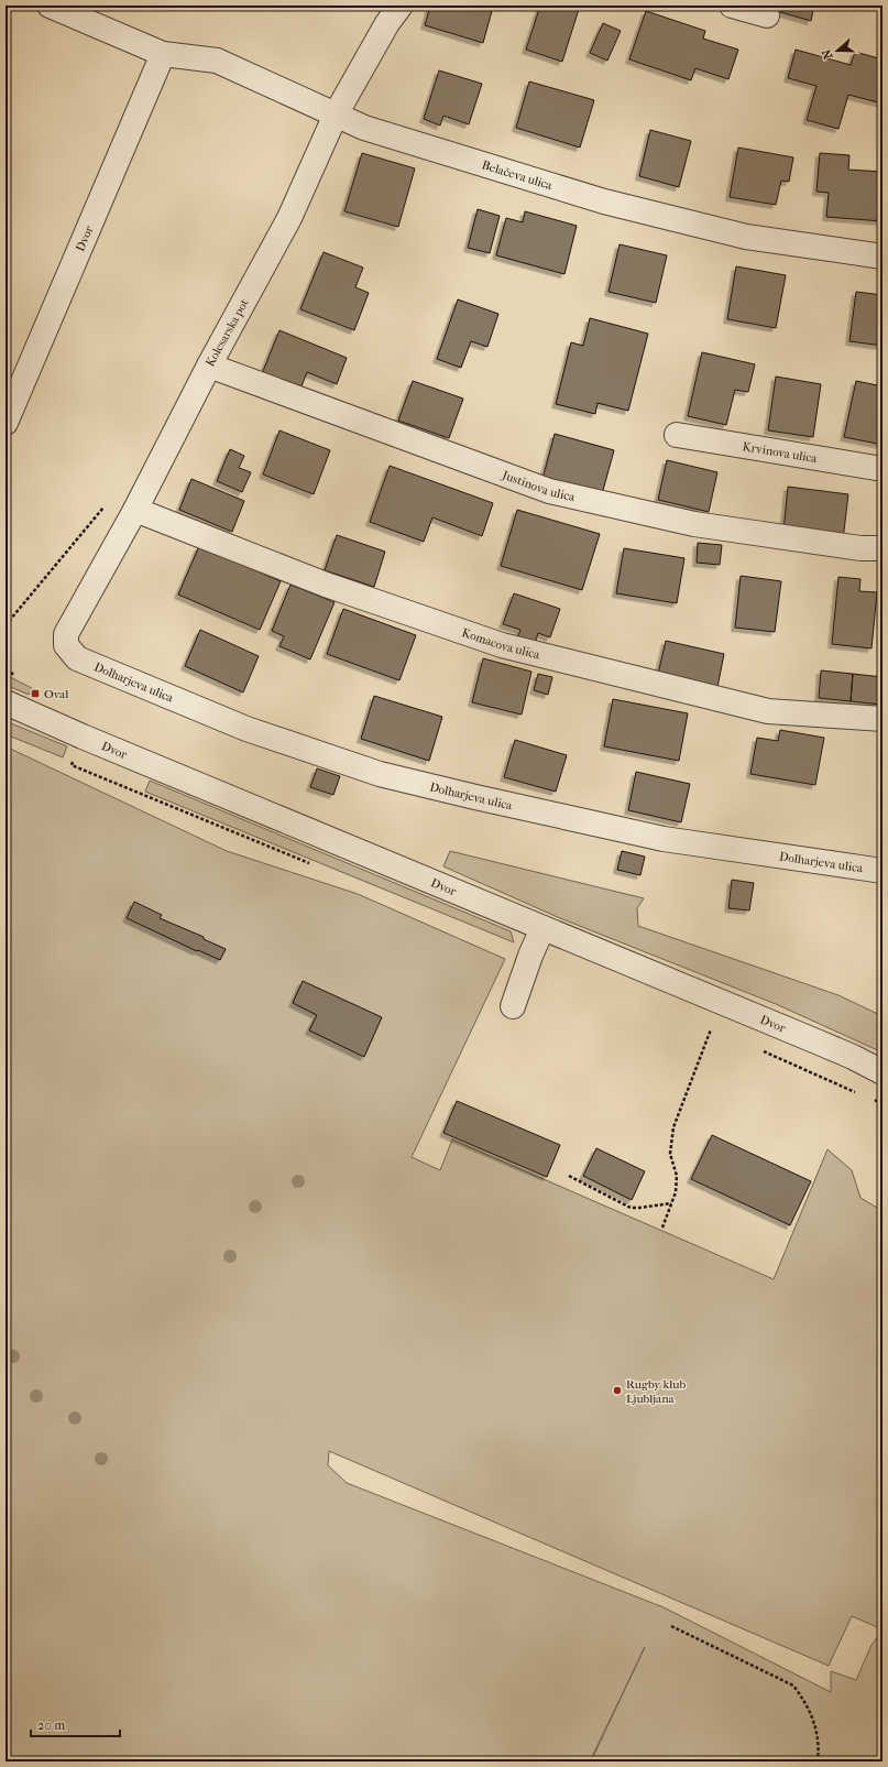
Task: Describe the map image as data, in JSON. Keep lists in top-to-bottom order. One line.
{"streets":{"street":["Belačeva ulica","Dvor","Kolesarska pot","Krvinova ulica","Justinova ulica","Komacova ulica","Dolharjeva ulica"]},"crossings":[["Belačeva ulica","Dvor"],["Belačeva ulica","Kolesarska pot"],["Kolesarska pot","Justinova ulica"],["Kolesarska pot","Komacova ulica"],["Kolesarska pot","Dolharjeva ulica"]],"places":{"transit":["Oval"],"other":["Rugby klub Ljubljana"]},"scale_bar":"20 m","north":"left"}
